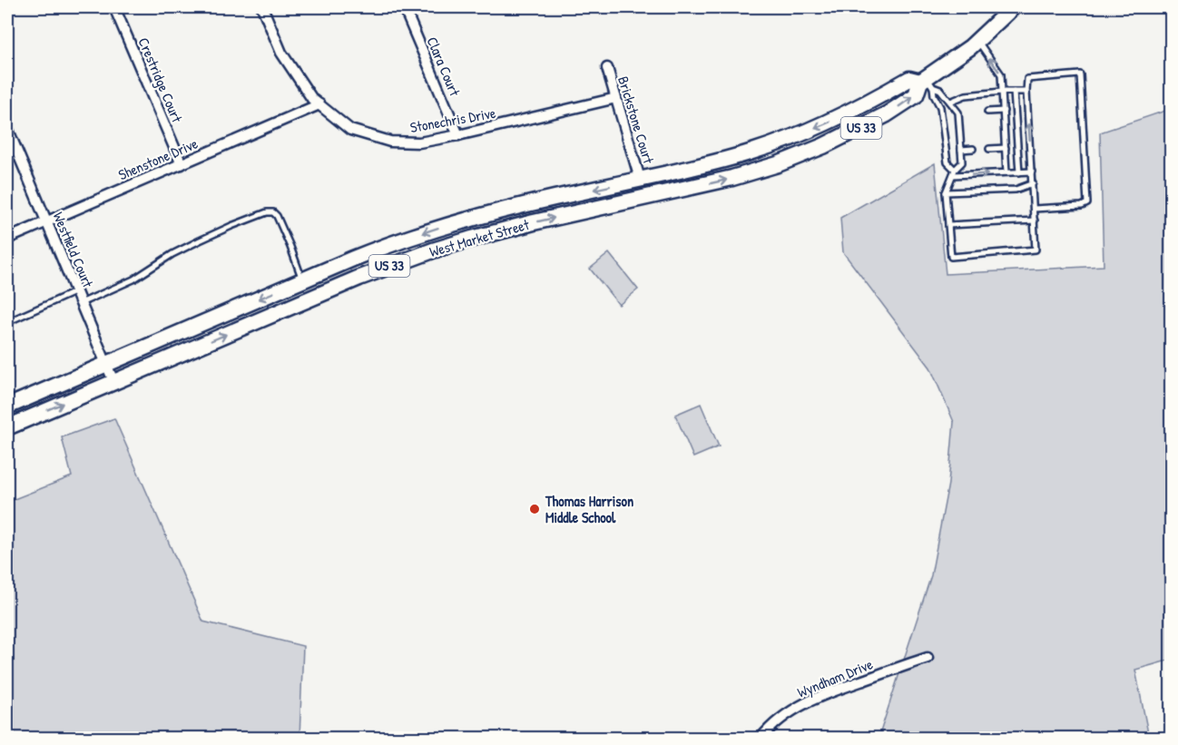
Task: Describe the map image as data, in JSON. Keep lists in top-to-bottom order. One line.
{"streets":{"main road":["US 33","West Market Street"],"street":["Clara Court","Crestridge Court","Stonechris Drive","Brickstone Court","Shenstone Drive","Westfield Court","Wyndham Drive"]},"crossings":[["Clara Court","Stonechris Drive"],["Crestridge Court","Shenstone Drive"],["Stonechris Drive","Brickstone Court"],["Stonechris Drive","Shenstone Drive"],["Brickstone Court","West Market Street"],["Shenstone Drive","Westfield Court"],["West Market Street","Westfield Court"]],"places":["Thomas Harrison Middle School"]}
